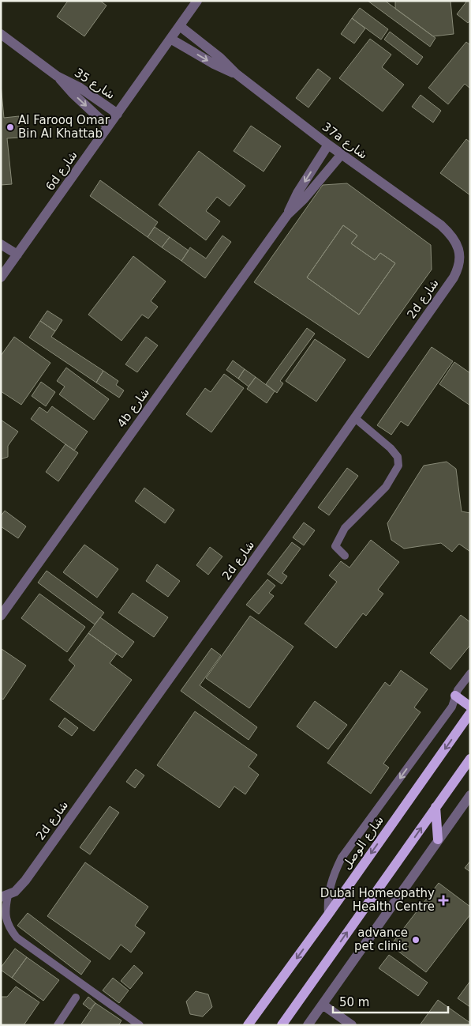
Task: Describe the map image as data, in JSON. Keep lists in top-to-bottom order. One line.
{"streets":{"main road":["شارع الوصل"],"street":["شارع 35","37a شارع","6d شارع","2d شارع","4b شارع"]},"crossings":[["شارع 35","6d شارع"],["37a شارع","6d شارع"],["37a شارع","2d شارع"],["37a شارع","4b شارع"]],"places":{"other":["Al Farooq Omar Bin Al Khattab","advance pet clinic"],"health":["Dubai Homeopathy Health Centre"]},"scale_bar":"50 m"}
